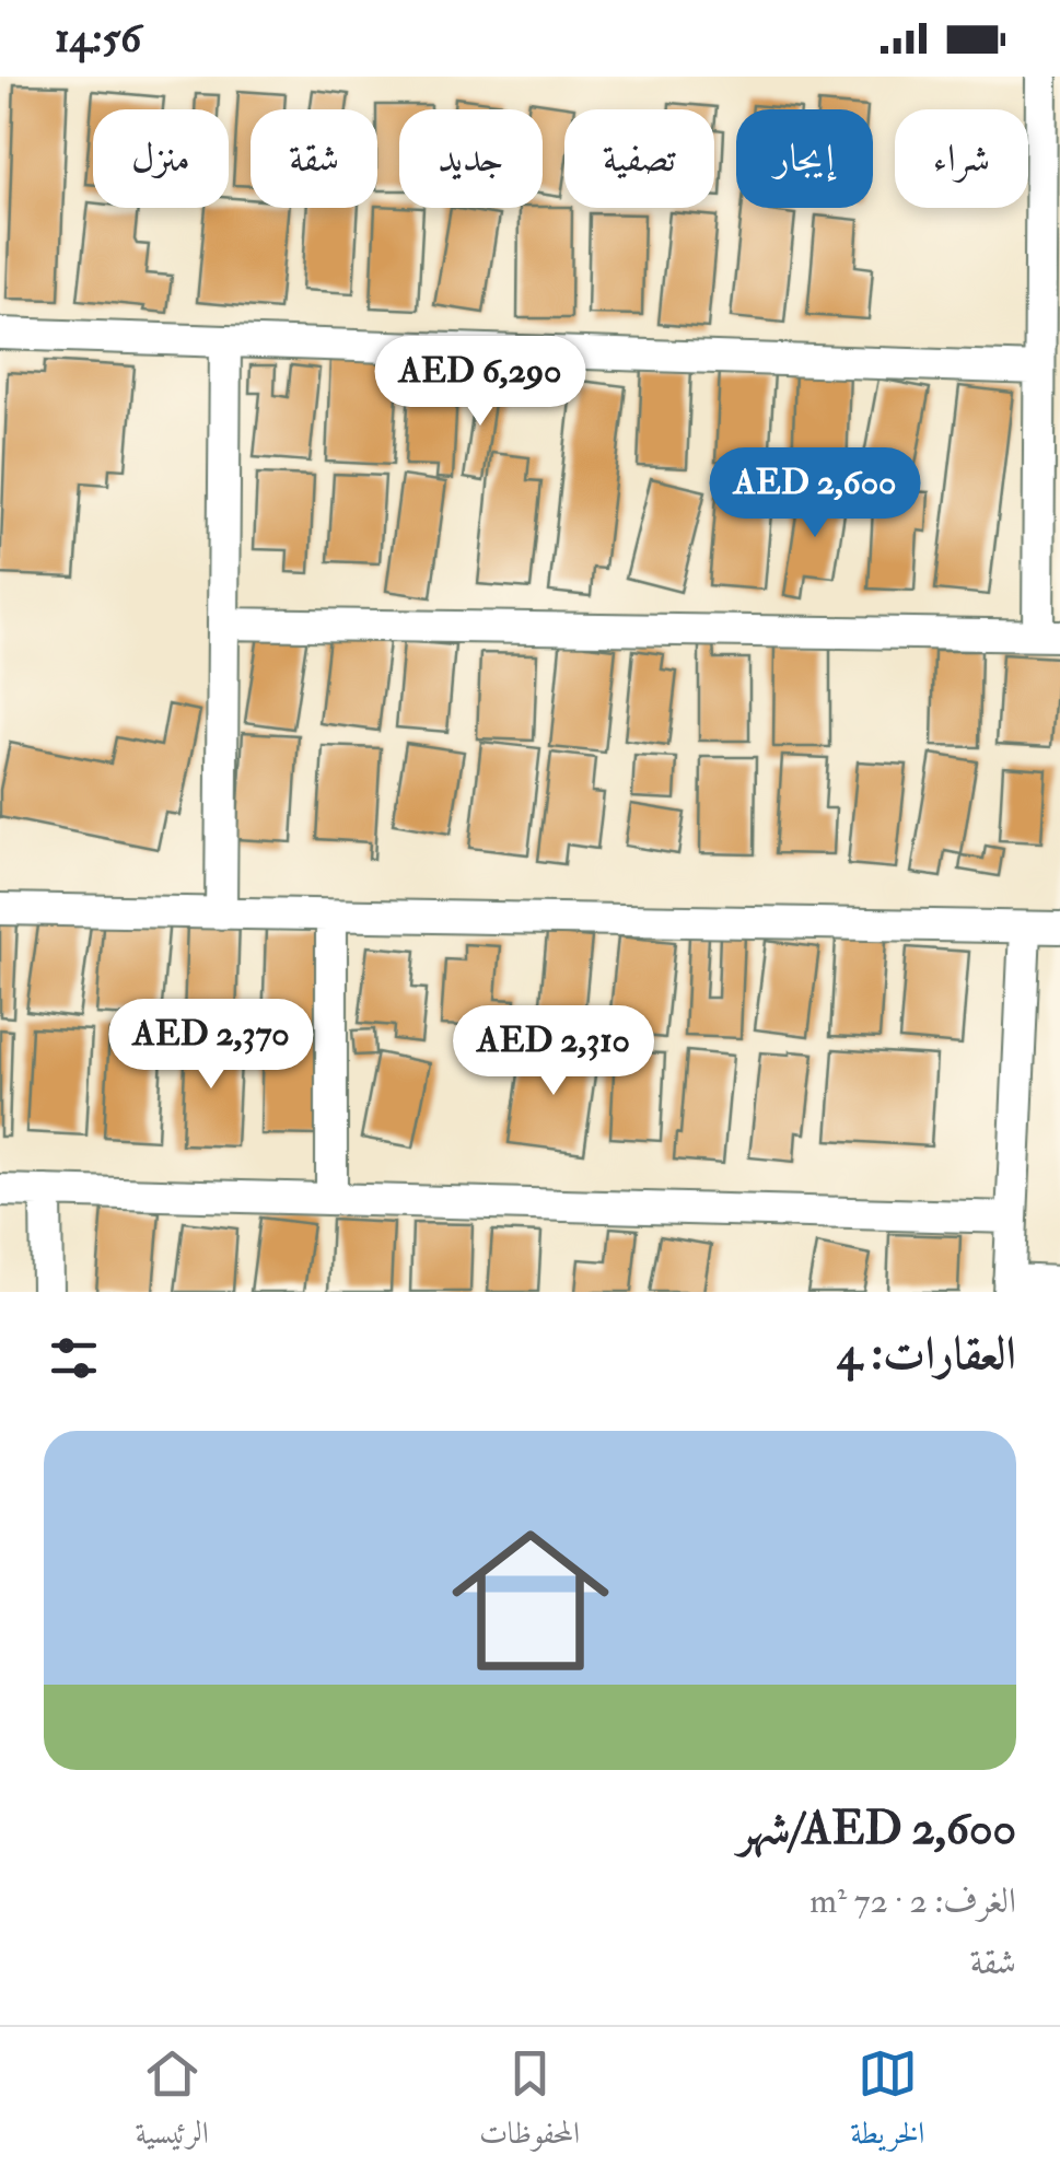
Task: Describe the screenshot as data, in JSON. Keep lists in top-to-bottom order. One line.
{"page":{"status":"14:56","chip":["شراء","إيجار","تصفية","جديد","شقة","منزل"],"price":["AED 6,290","AED 2,600","AED 2,370","AED 2,310"],"heading":"العقارات: 4","list":[{"name":"AED 2,600/شهر","note":"الغرف: 2 · 72 m² · شقة"}],"tabs":["الخريطة","المحفوظات","الرئيسية"]}}
